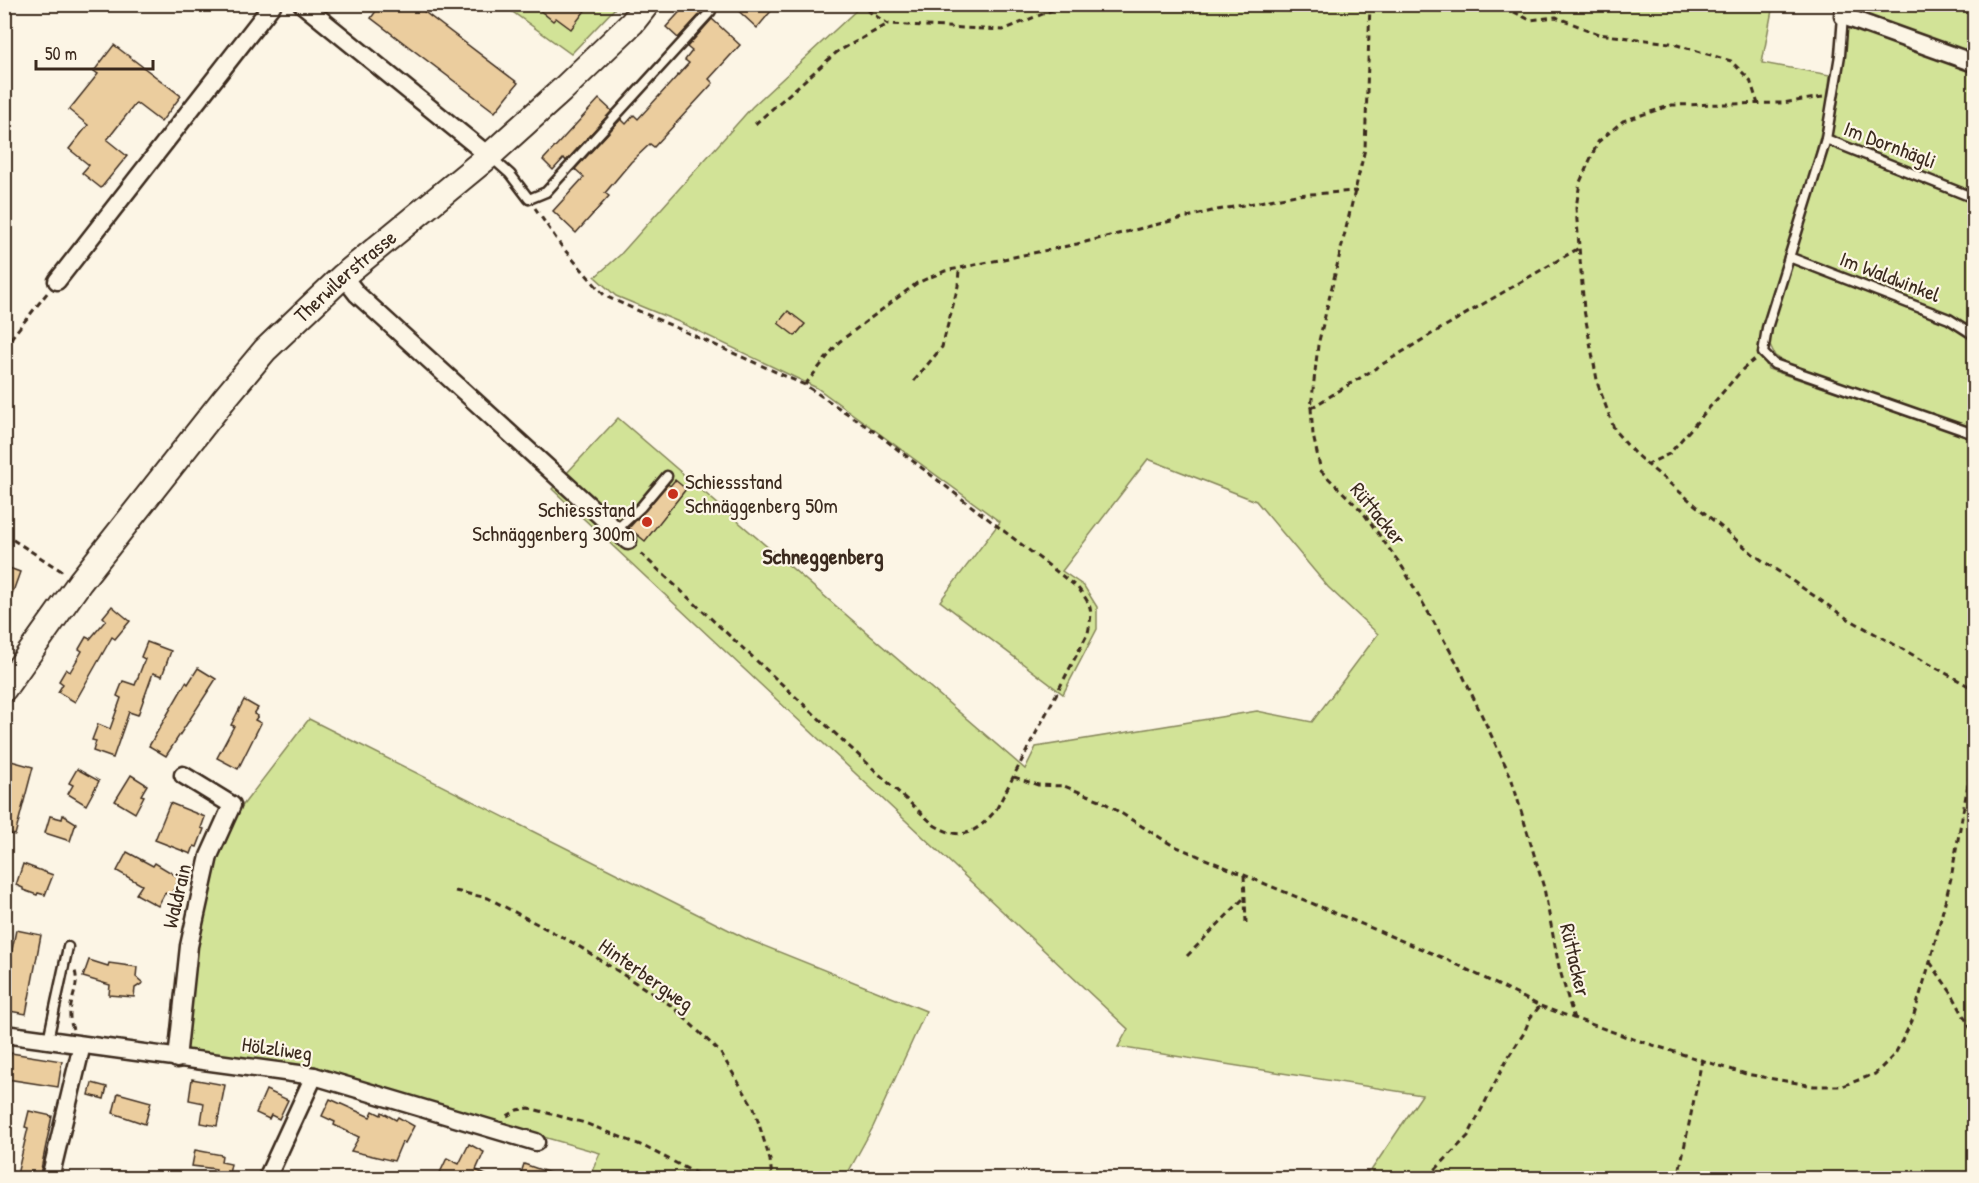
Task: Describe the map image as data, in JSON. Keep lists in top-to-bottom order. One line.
{"streets":{"main road":["Therwilerstrasse"],"street":["Waldrain","Hölzliweg"],"lane":["Im Dornhägli","Im Waldwinkel"],"path":["Rüttacker","Hinterbergweg"]},"crossings":[["Waldrain","Hölzliweg"]],"districts":["Schneggenberg"],"places":["Schiessstand Schnäggenberg 50m","Schiessstand Schnäggenberg 300m"],"scale_bar":"50 m"}
